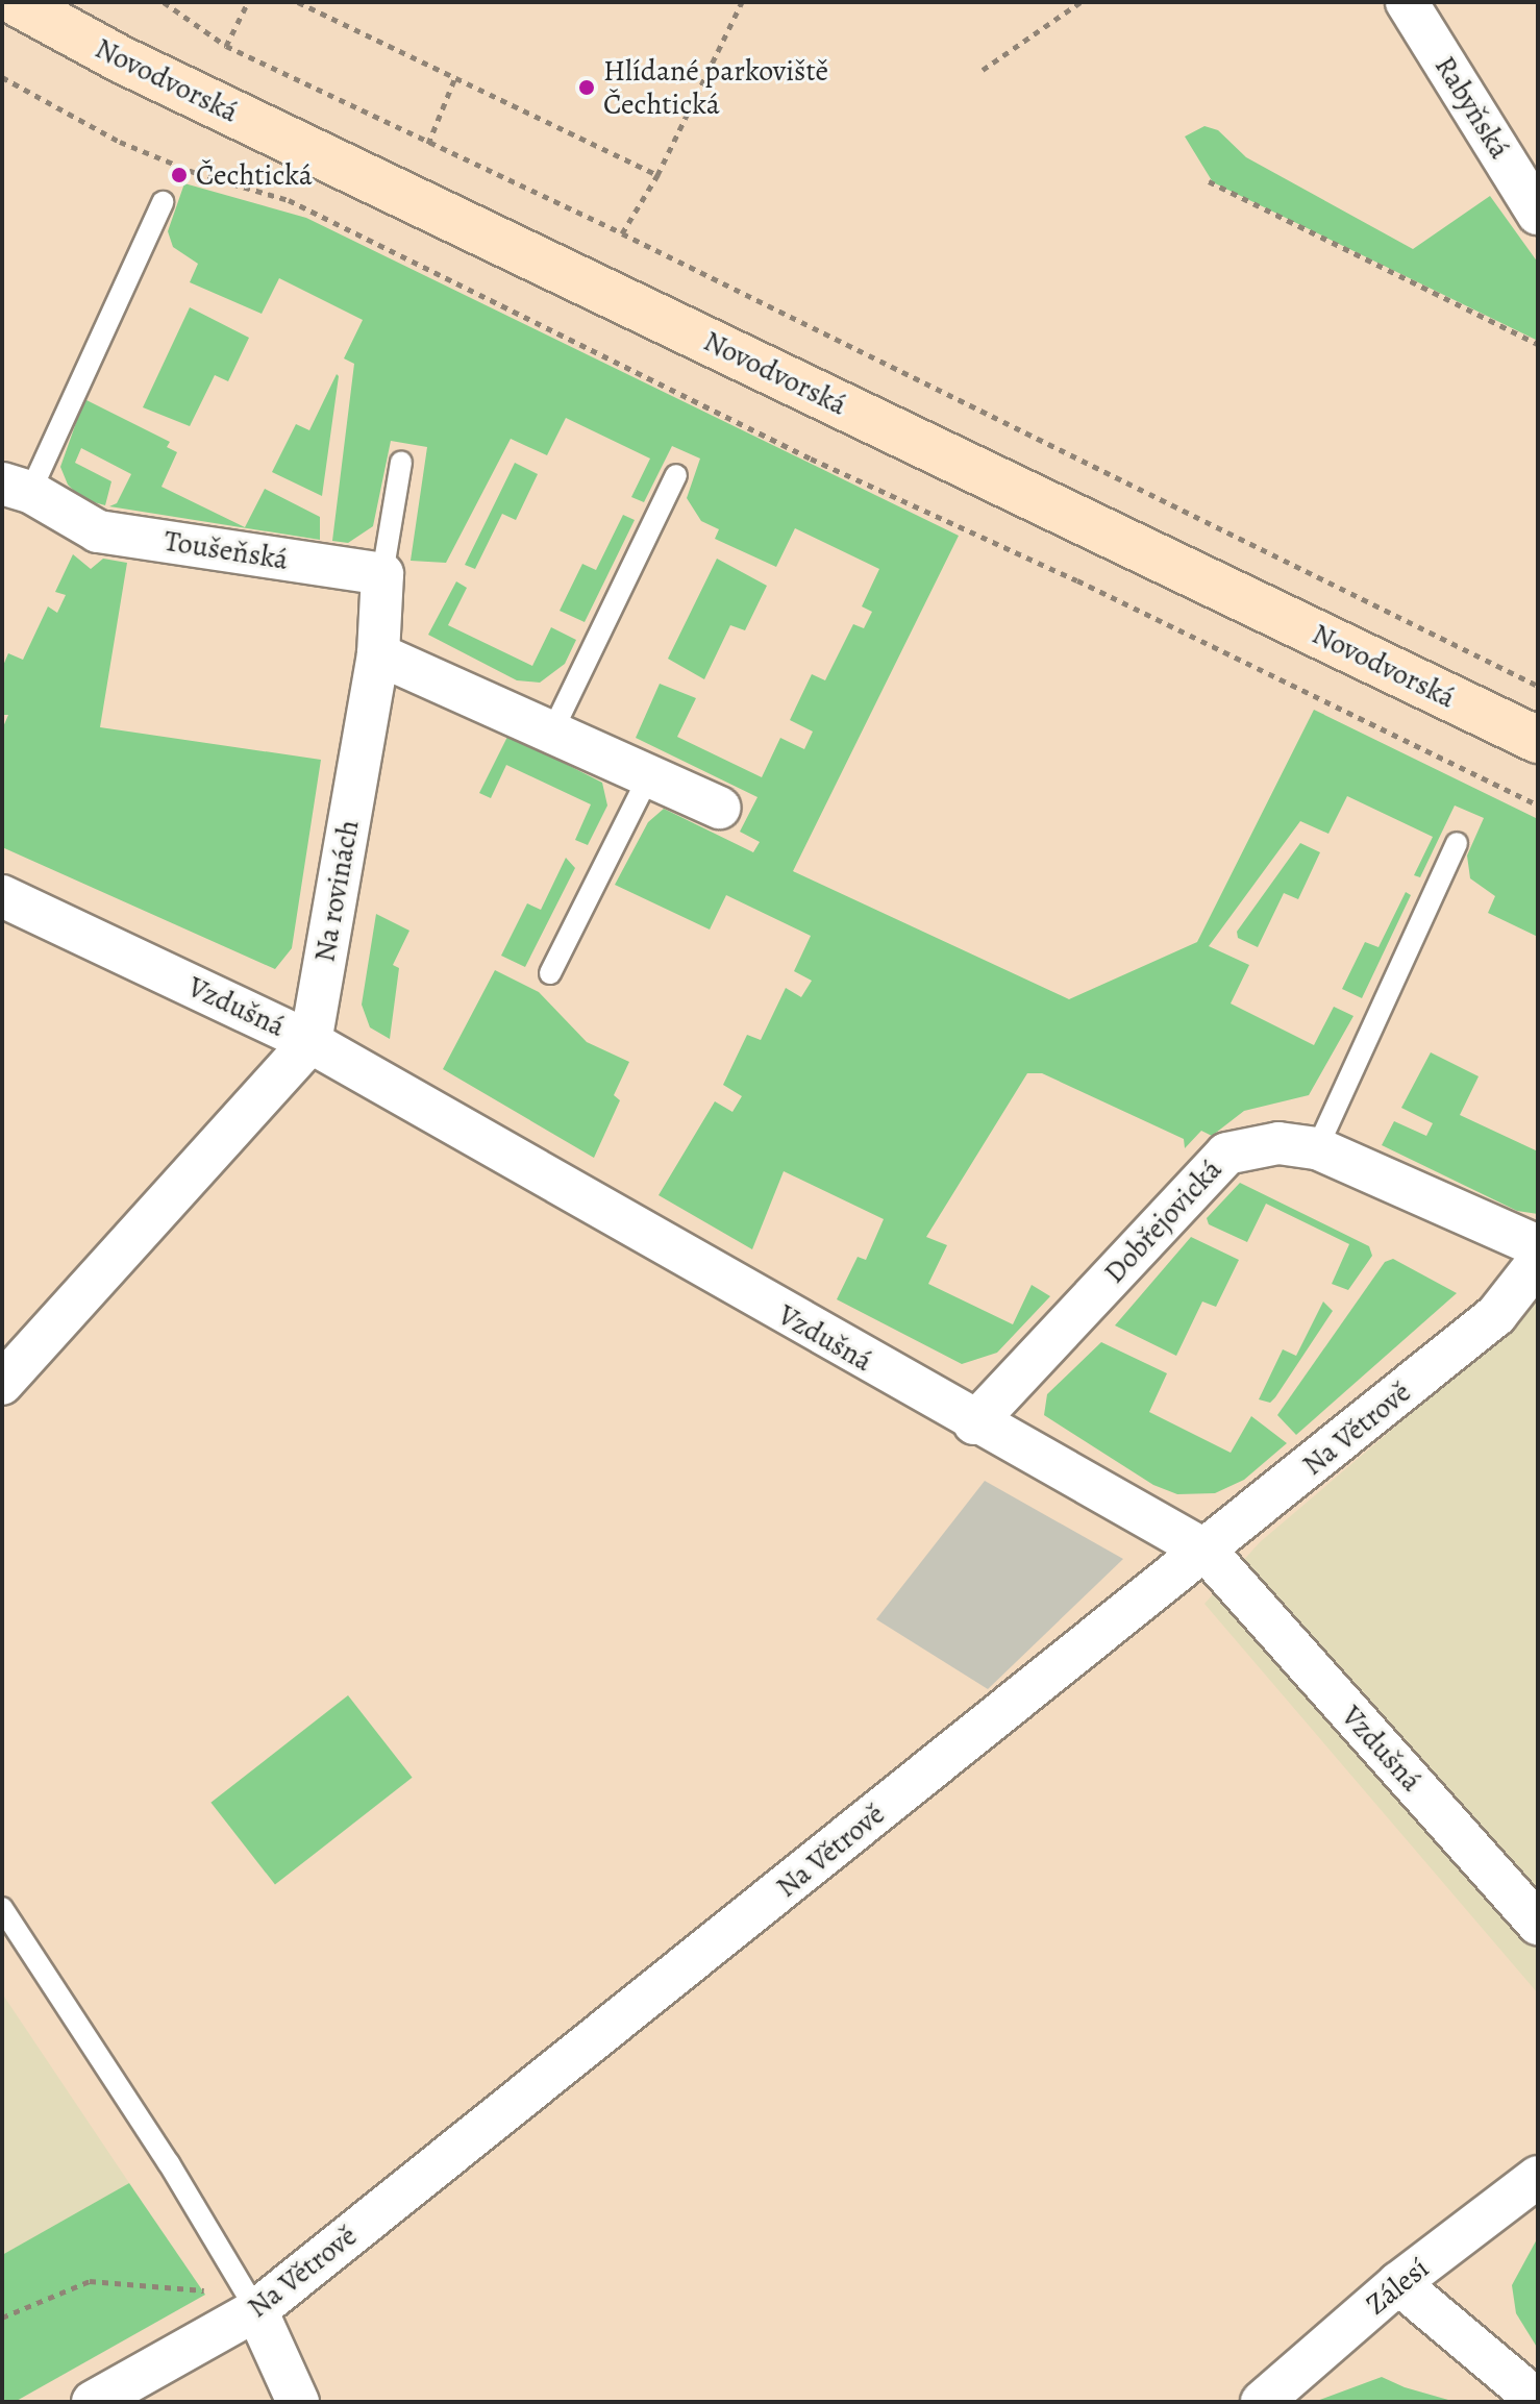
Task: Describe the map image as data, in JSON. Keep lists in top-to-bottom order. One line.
{"streets":{"main road":["Novodvorská"],"street":["Rabyňská","Toušeňská","Na rovinách","Vzdušná","Dobřejovická","Na Větrově","Zálesí"]},"crossings":[["Na rovinách","Vzdušná"],["Vzdušná","Dobřejovická"],["Vzdušná","Na Větrově"]],"places":["Hlídané parkoviště Čechtická","Čechtická"]}
